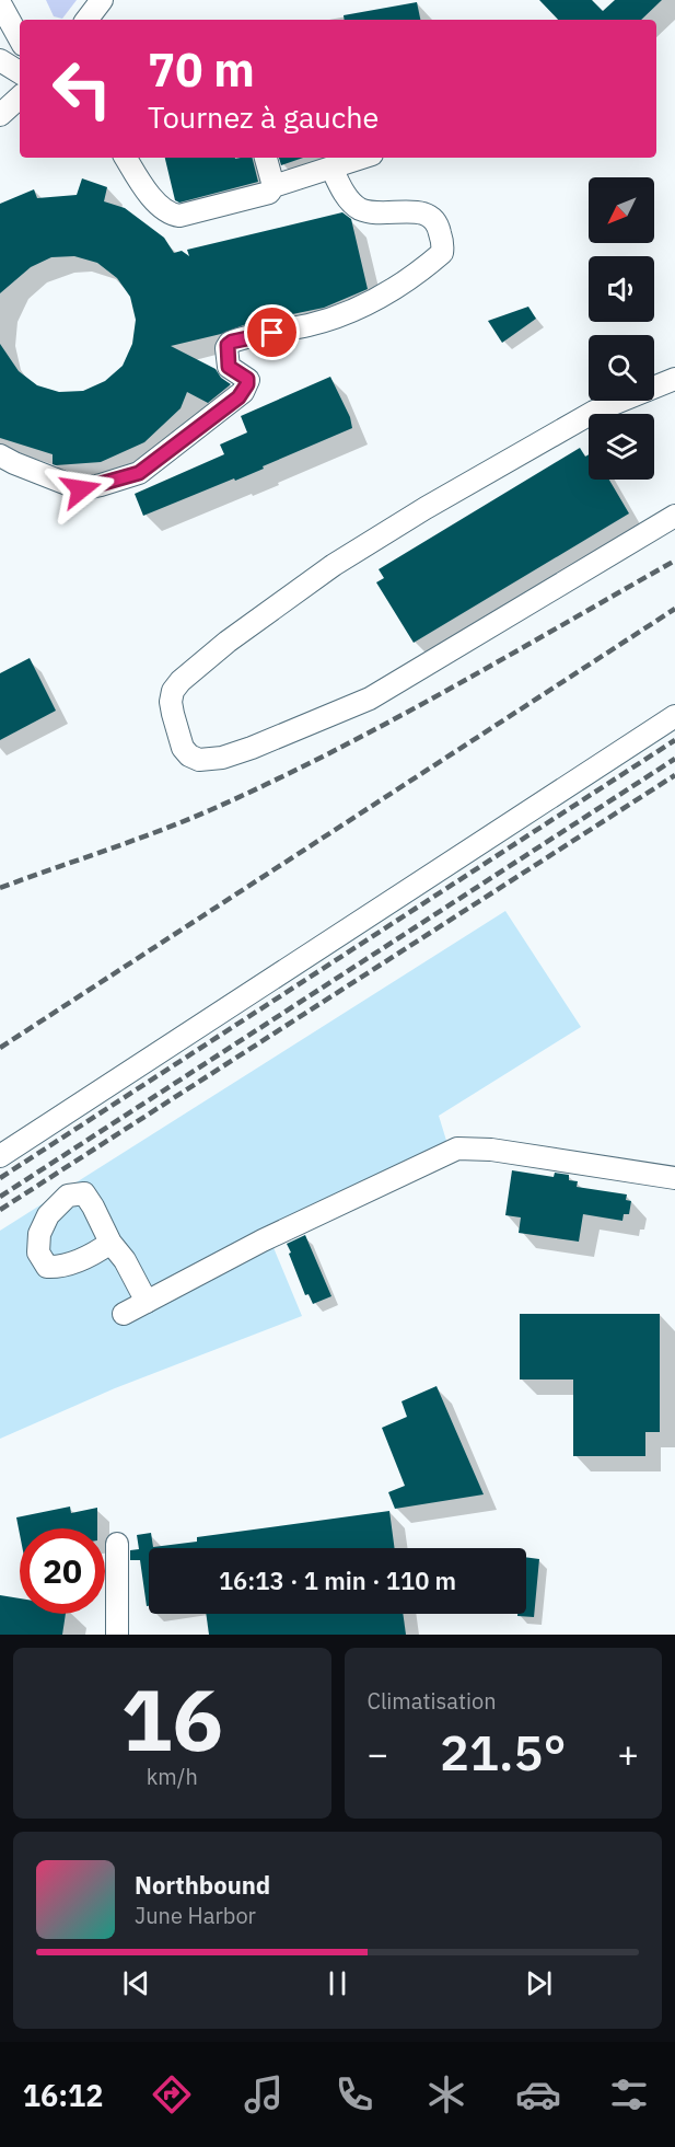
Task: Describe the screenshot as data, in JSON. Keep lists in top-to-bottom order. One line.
{"north":"bottom left","page":{"turn":["70 m","Tournez à gauche"],"limit":"20","trip":"16:13 · 1 min · 110 m","tile":[["16","km/h"],"Climatisation"],"heat":["−","21.5°","+"],"song":["Northbound","June Harbor"],"tabs":"16:12"}}
